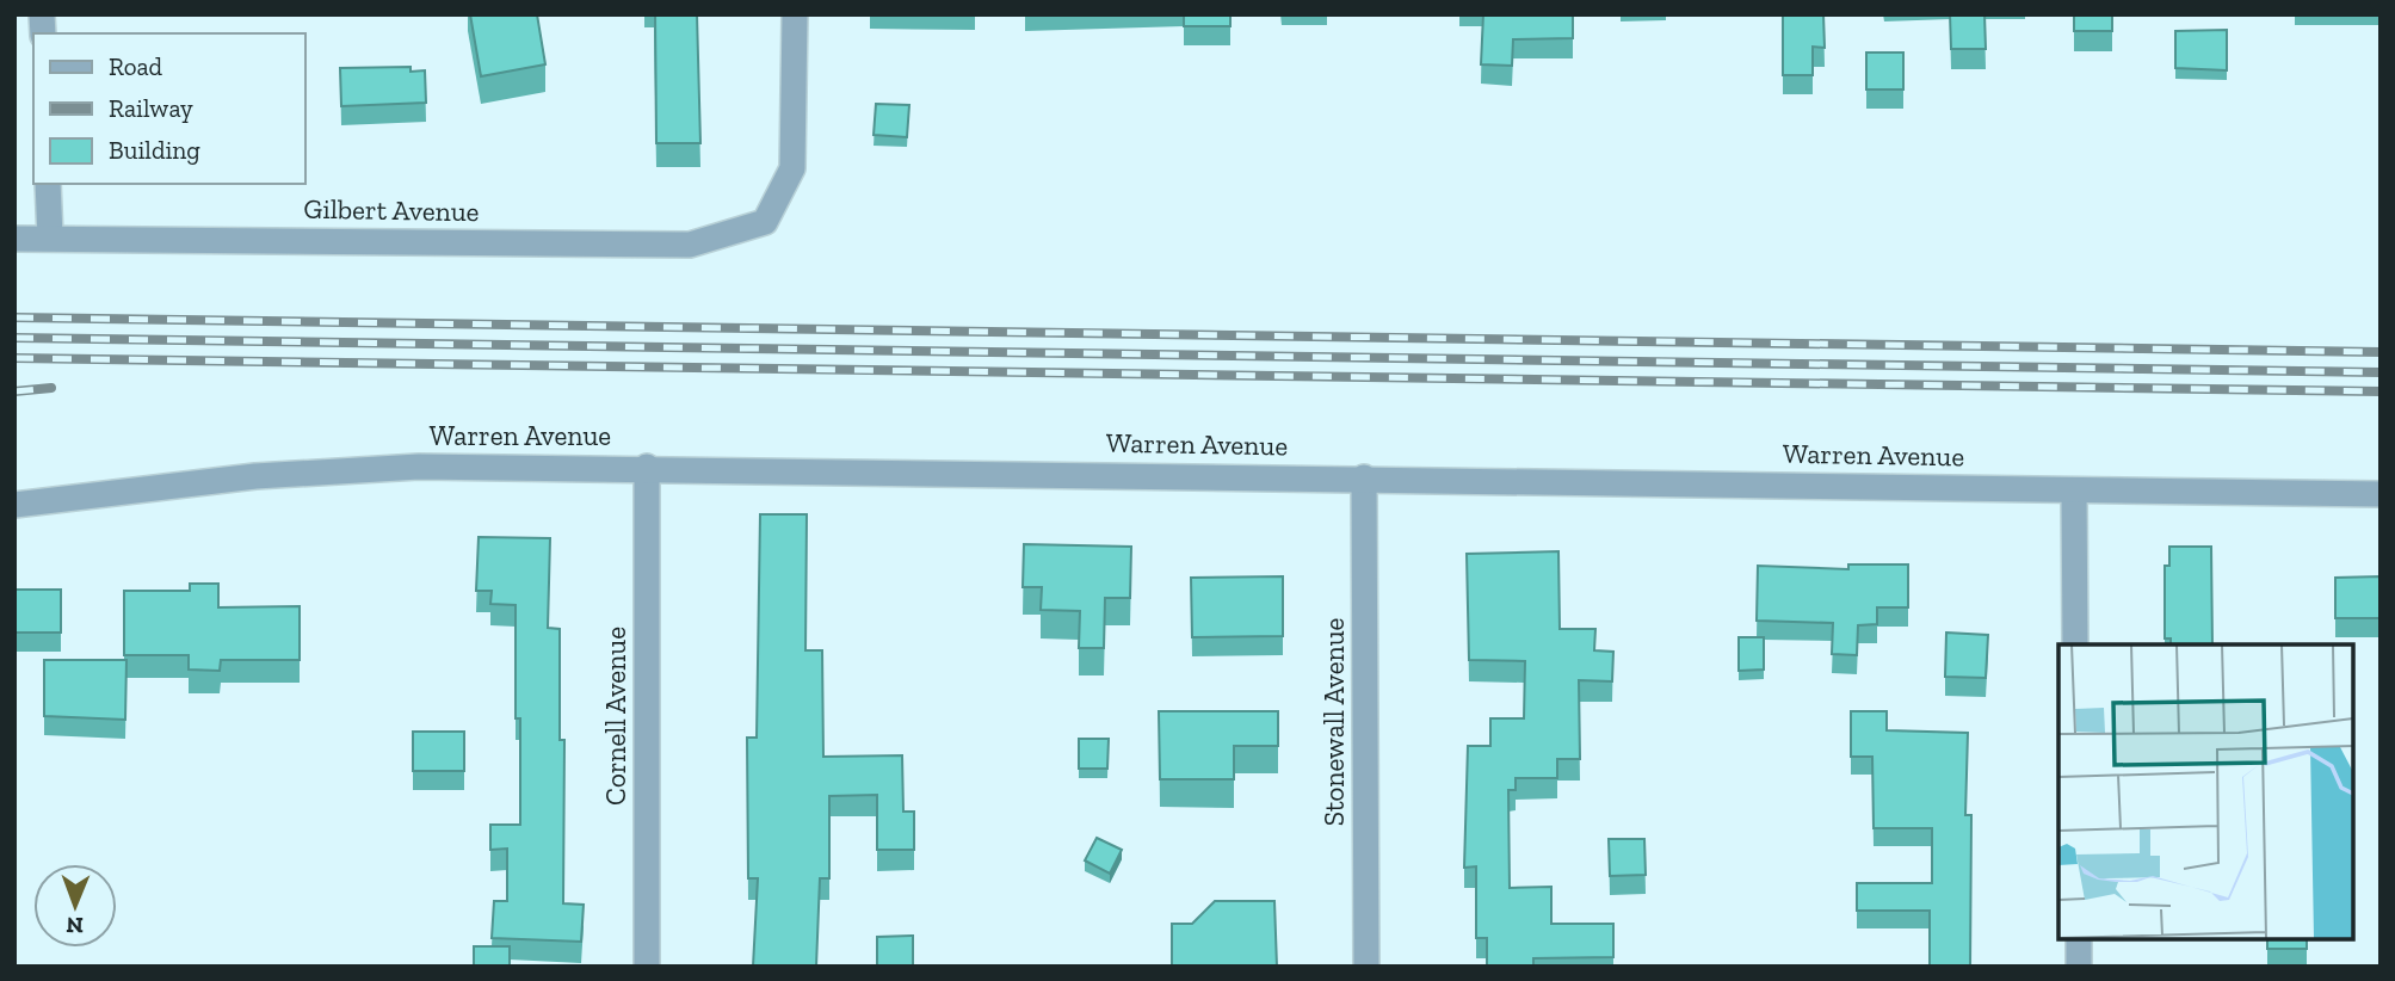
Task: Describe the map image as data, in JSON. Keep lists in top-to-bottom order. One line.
{"streets":{"street":["Gilbert Avenue","Warren Avenue","Cornell Avenue","Stonewall Avenue"]},"crossings":[["Warren Avenue","Cornell Avenue"],["Warren Avenue","Stonewall Avenue"]],"legend":["Road","Railway","Building"],"north":"bottom"}
